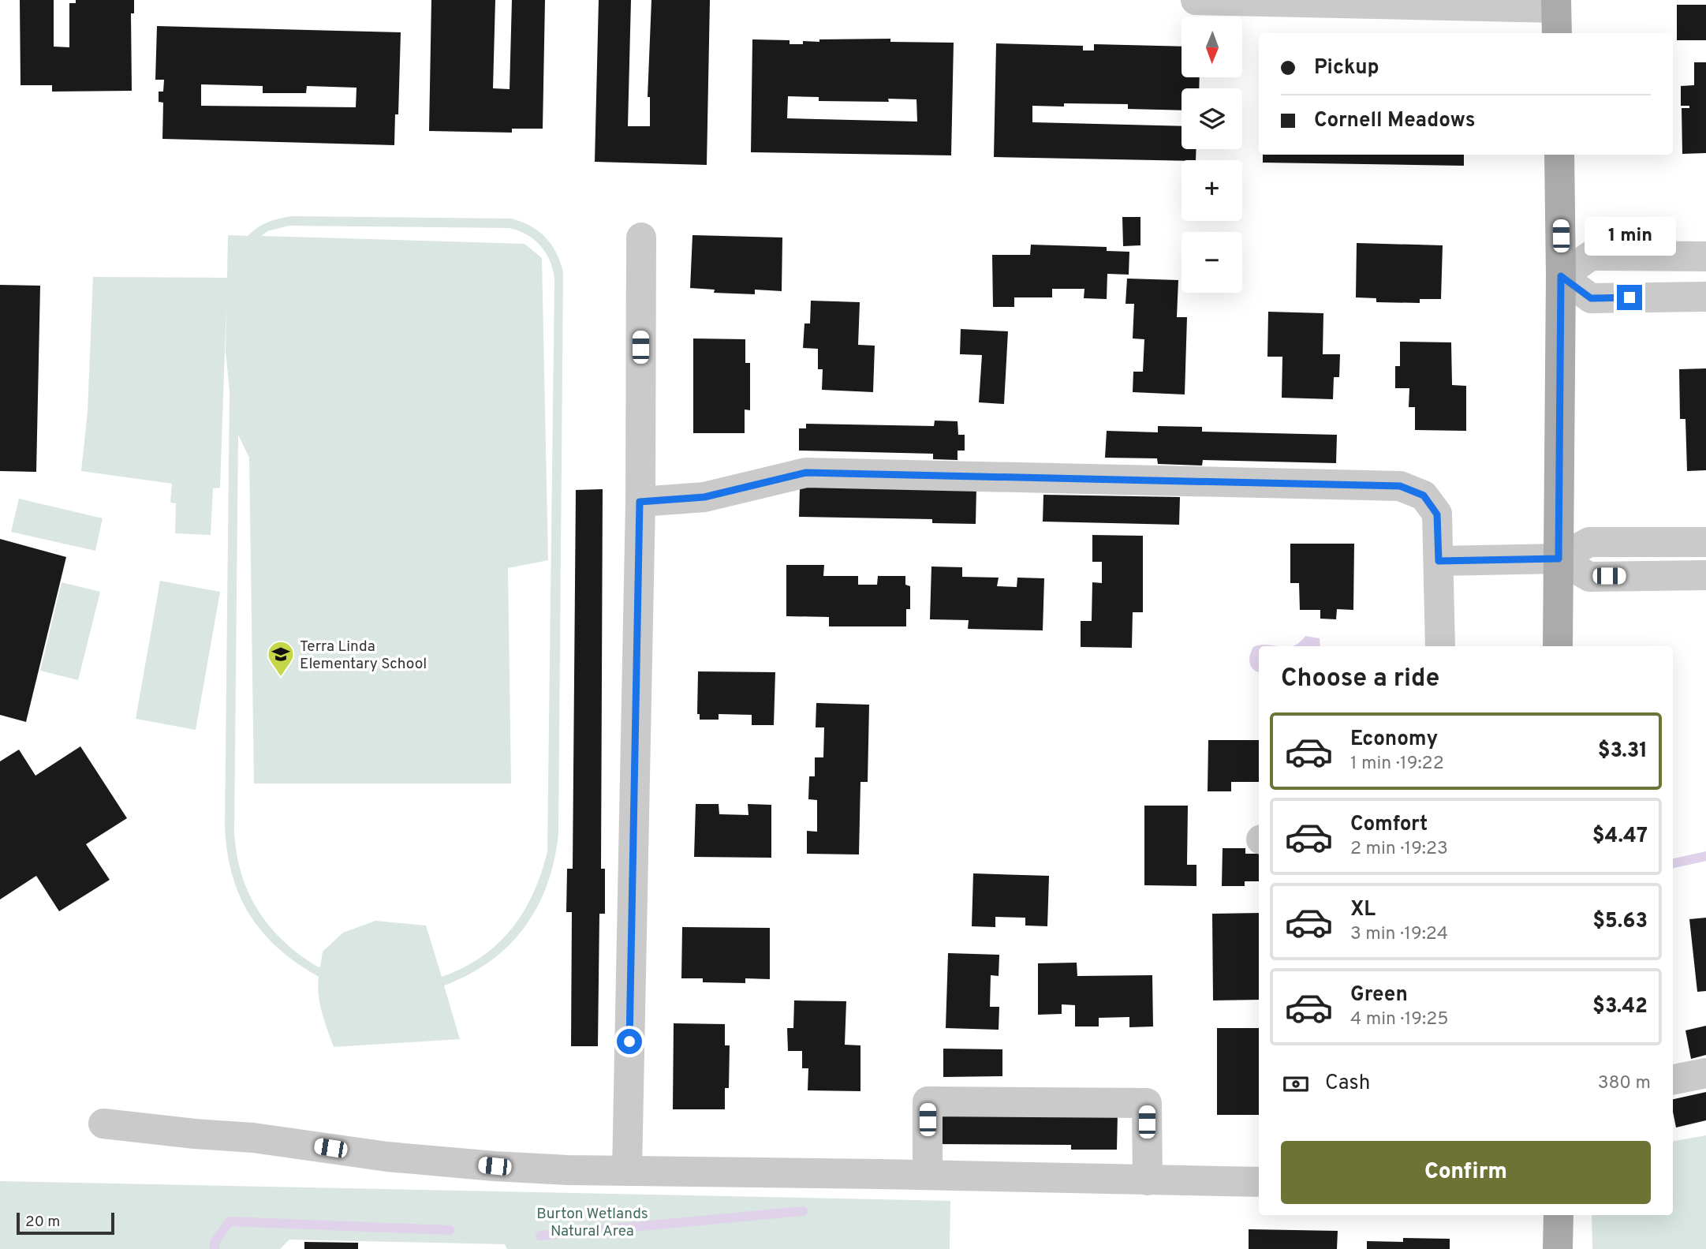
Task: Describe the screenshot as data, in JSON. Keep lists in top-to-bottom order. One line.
{"parks":["Burton Wetlands Natural Area"],"places":{"school or university":["Terra Linda Elementary School"]},"scale_bar":"20 m","north":"bottom","page":{"map_buttons":["+","−"],"banner":["Pickup","Cornell Meadows"],"bubble":"1 min","heading":"Choose a ride","list":[{"name":"Economy","note":"1 min · 19:22","value":"$3.31"},{"name":"Comfort","note":"2 min · 19:23","value":"$4.47"},{"name":"XL","note":"3 min · 19:24","value":"$5.63"},{"name":"Green","note":"4 min · 19:25","value":"$3.42"}],"pay":["Cash","380 m"],"buttons":"Confirm","scale":"20 m"}}
